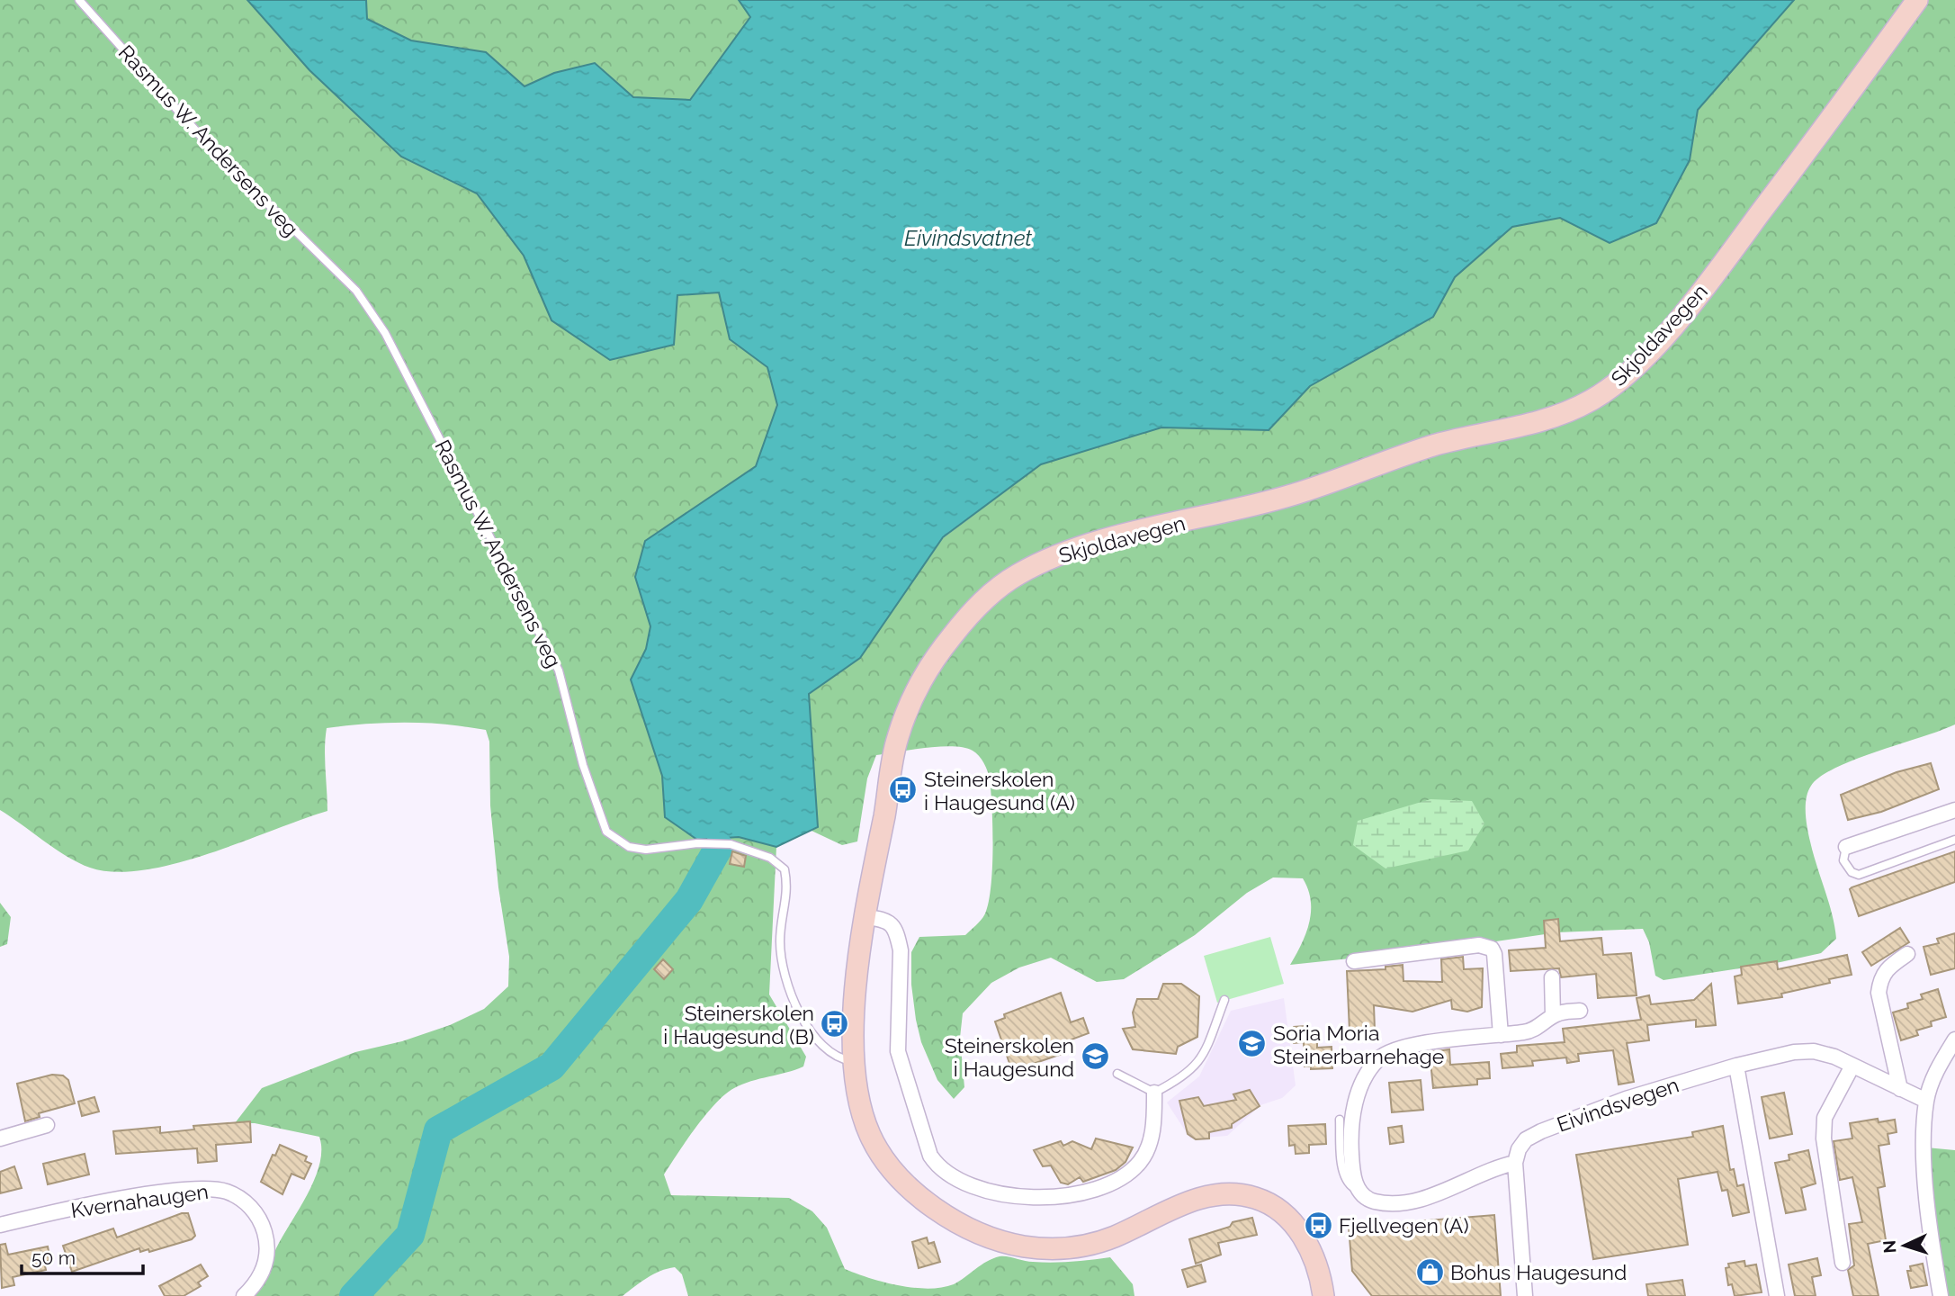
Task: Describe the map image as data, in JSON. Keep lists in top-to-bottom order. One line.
{"streets":{"main road":["Skjoldavegen"],"street":["Eivindsvegen","Kvernahaugen"],"lane":["Rasmus W. Andersens veg"]},"crossings":[["Rasmus W. Andersens veg","Skjoldavegen"]],"water":["Eivindsvatnet"],"places":{"bus stop":["Steinerskolen i Haugesund (A)","Steinerskolen i Haugesund (B)","Fjellvegen (A)"],"school or university":["Soria Moria Steinerbarnehage","Steinerskolen i Haugesund"],"shop":["Bohus Haugesund"]},"scale_bar":"50 m","north":"left"}
